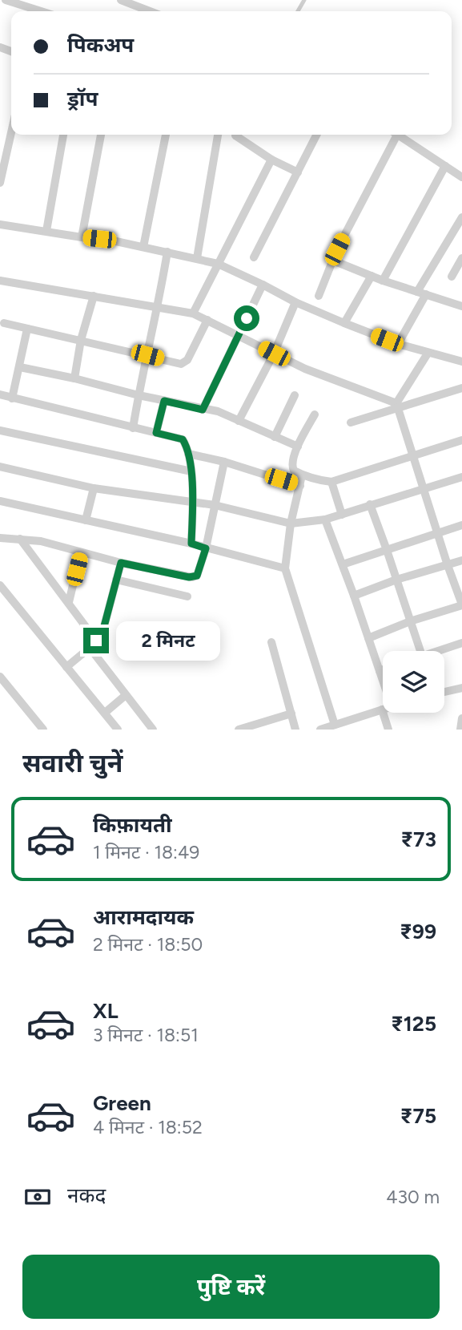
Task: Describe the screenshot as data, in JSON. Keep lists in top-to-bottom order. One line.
{"page":{"banner":["पिकअप","ड्रॉप"],"bubble":"2 मिनट","heading":"सवारी चुनें","list":[{"name":"किफ़ायती","note":"1 मिनट · 18:49","value":"₹73"},{"name":"आरामदायक","note":"2 मिनट · 18:50","value":"₹99"},{"name":"XL","note":"3 मिनट · 18:51","value":"₹125"},{"name":"Green","note":"4 मिनट · 18:52","value":"₹75"}],"pay":["नकद","430 m"],"buttons":"पुष्टि करें"}}
